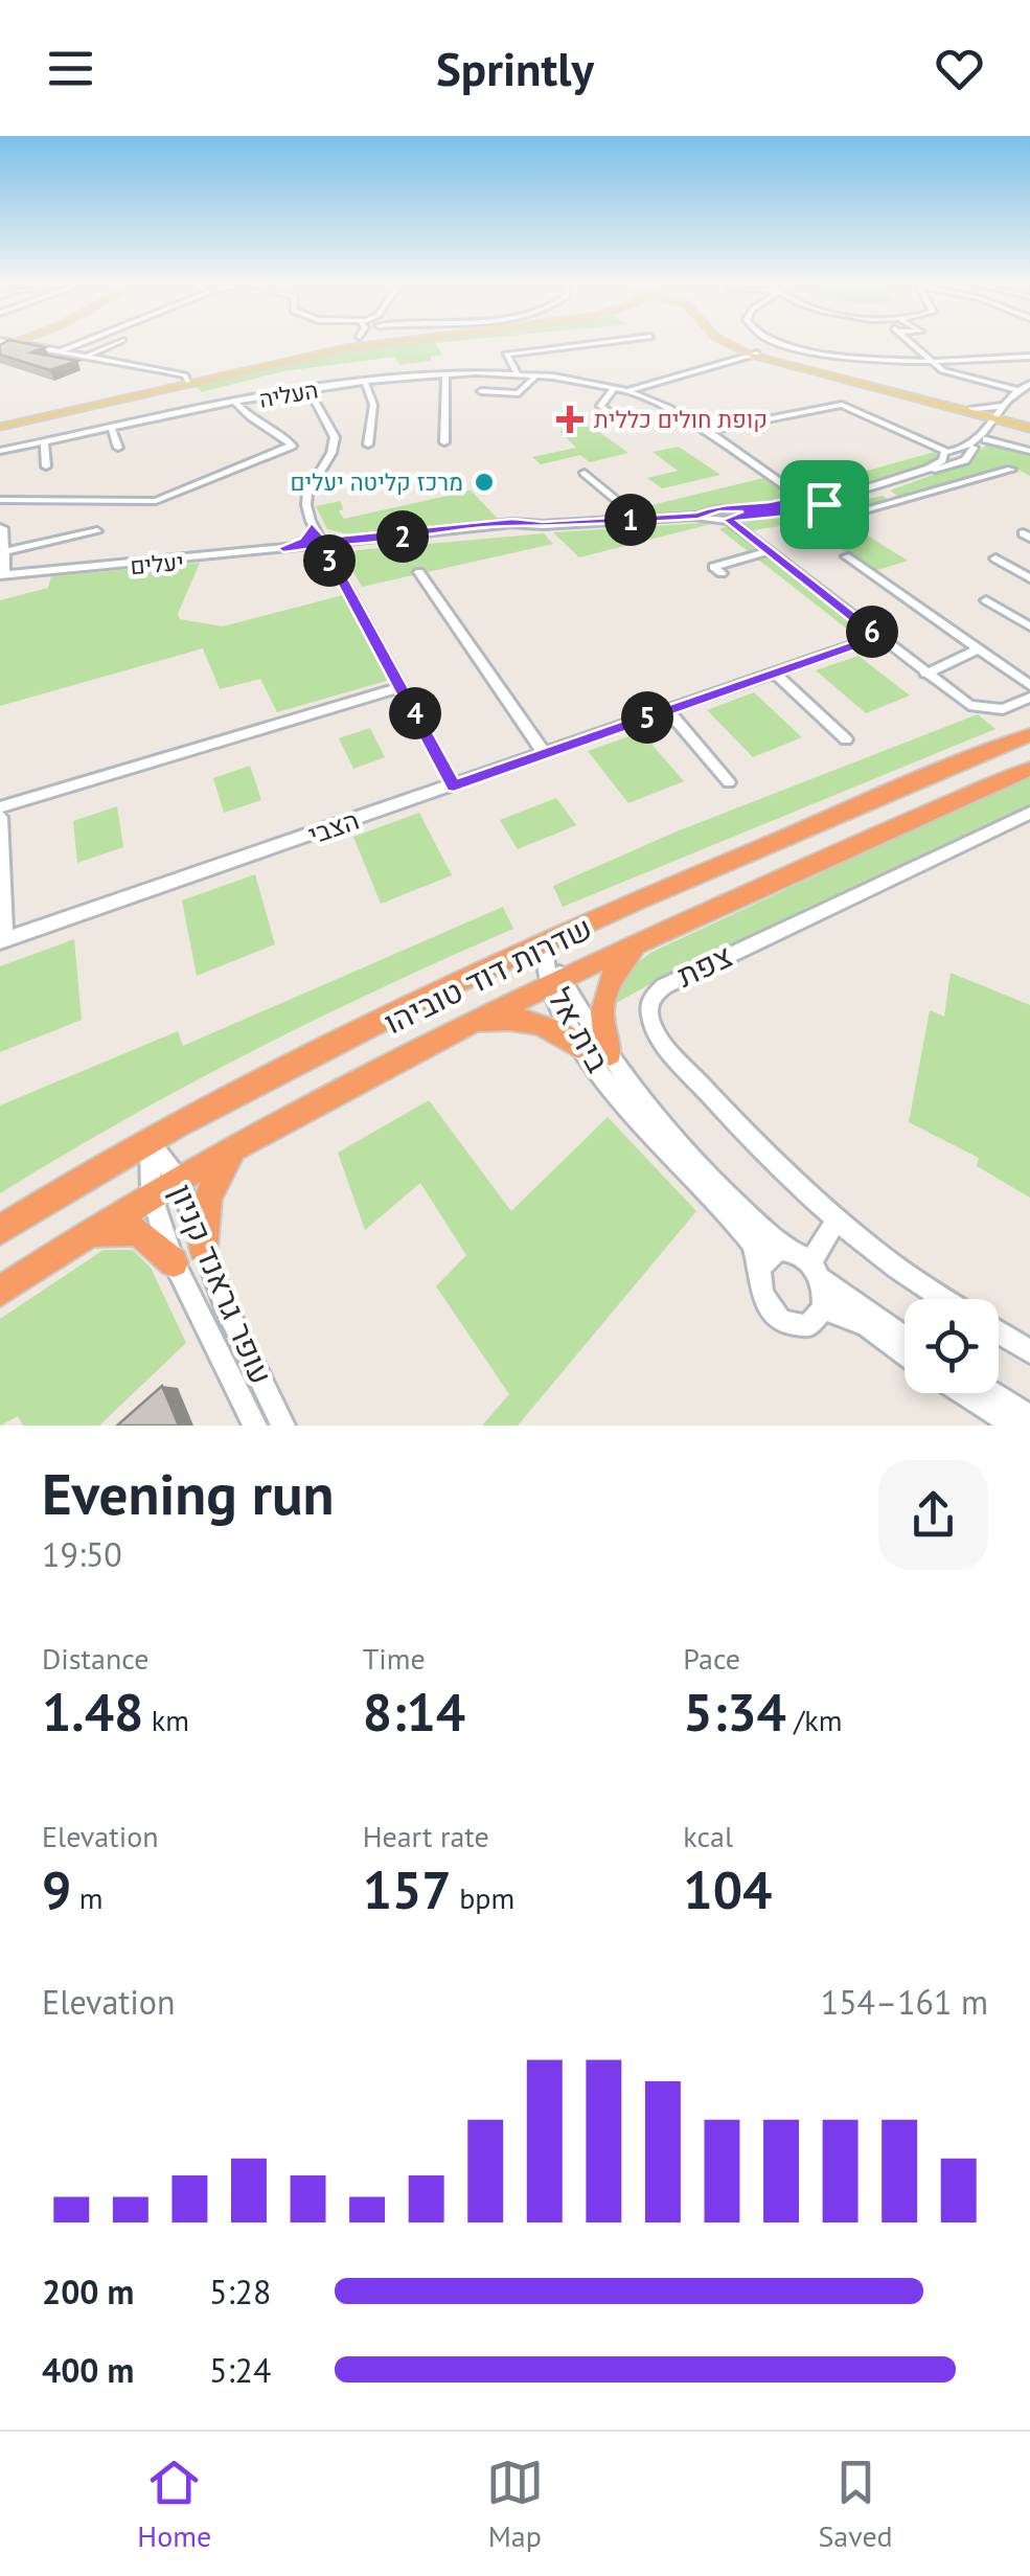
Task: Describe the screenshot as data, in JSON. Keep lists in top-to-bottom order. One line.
{"streets":{"highway":["שדרות דוד טוביהו"],"street":["העליה","יעלים","הצבי","צפת","בית אל","עופר גראנד קניון"]},"crossings":[["שדרות דוד טוביהו","בית אל"],["שדרות דוד טוביהו","עופר גראנד קניון"]],"places":{"health":["קופת חולים כללית"],"other":["מרכז קליטה יעלים"]},"page":{"header":"Sprintly","pins":["1","2","3","6","4","5"],"heading":["Evening run","19:50"],"stats":[["Distance","1.48 km"],["Time","8:14"],["Pace","5:34 /km"],["Elevation","9 m"],["Heart rate","157 bpm"],["kcal","104"]],"chart":["Elevation","154–161 m"],"list":[{"name":"200 m","note":"5:28"},{"name":"400 m","note":"5:24"}],"tabs":["Home","Map","Saved"]}}
